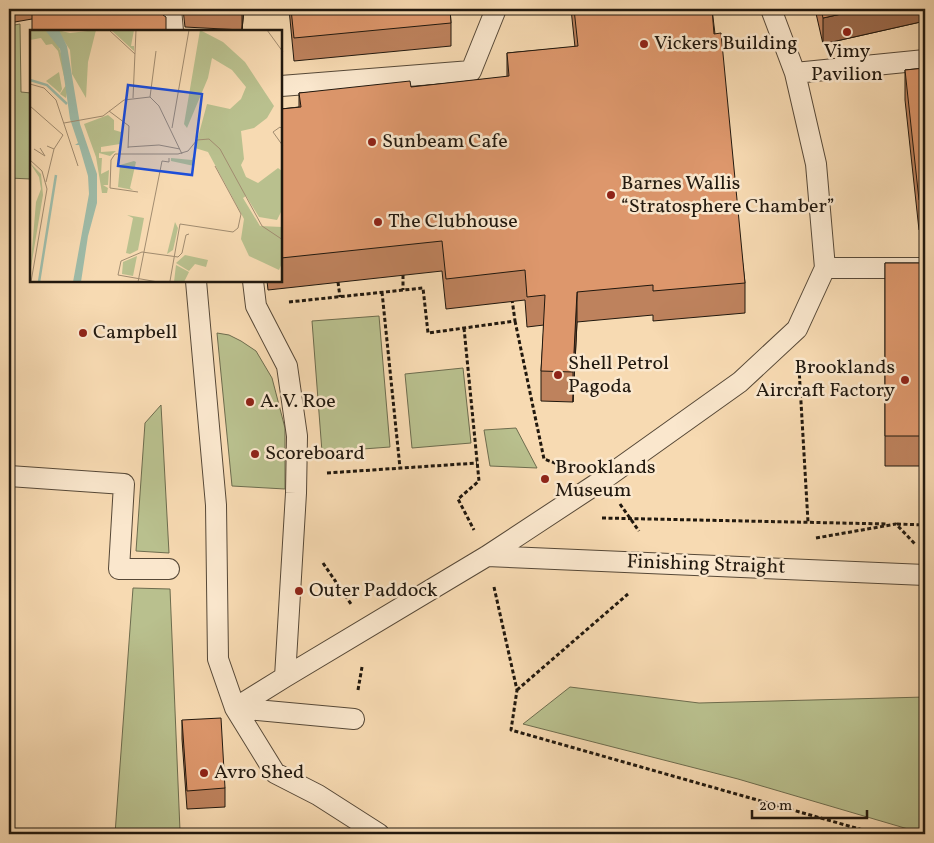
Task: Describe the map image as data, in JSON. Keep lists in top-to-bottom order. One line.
{"streets":{"lane":["Finishing Straight"]},"places":["Vimy Pavilion","Vickers Building","Sunbeam Cafe","Barnes Wallis “Stratosphere Chamber”","The Clubhouse","Campbell","Shell Petrol Pagoda","Brooklands Aircraft Factory","A. V. Roe","Scoreboard","Brooklands Museum","Outer Paddock","Avro Shed"],"scale_bar":"20 m"}
